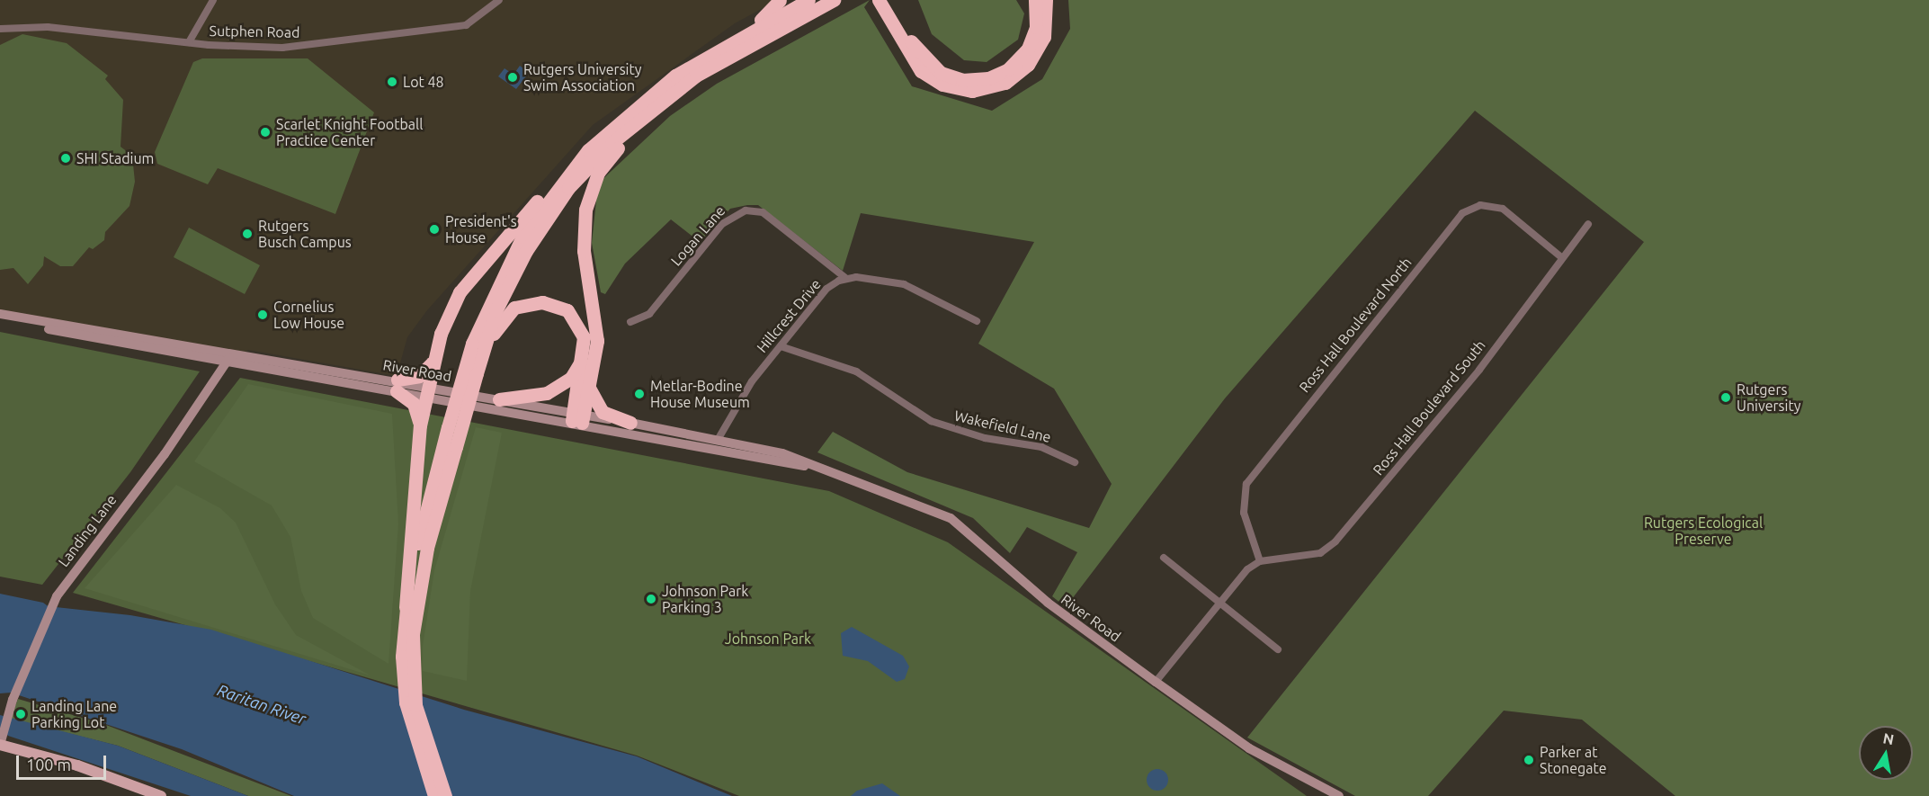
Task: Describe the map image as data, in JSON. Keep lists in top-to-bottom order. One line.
{"streets":{"street":["Sutphen Road","Logan Lane","Hillcrest Drive","Ross Hall Boulevard North","River Road","Ross Hall Boulevard South","Wakefield Lane","Landing Lane"]},"crossings":[["Logan Lane","Hillcrest Drive"],["Hillcrest Drive","River Road"],["Hillcrest Drive","Wakefield Lane"],["Ross Hall Boulevard North","Ross Hall Boulevard South"],["River Road","Landing Lane"]],"water":["Raritan River"],"parks":["Rutgers Ecological Preserve","Johnson Park"],"places":["Rutgers University Swim Association","Lot 48","Scarlet Knight Football Practice Center","SHI Stadium","President's House","Rutgers Busch Campus","Cornelius Low House","Metlar-Bodine House Museum","Rutgers University","Johnson Park Parking 3","Landing Lane Parking Lot","Parker at Stonegate"],"scale_bar":"100 m","north":"top"}
